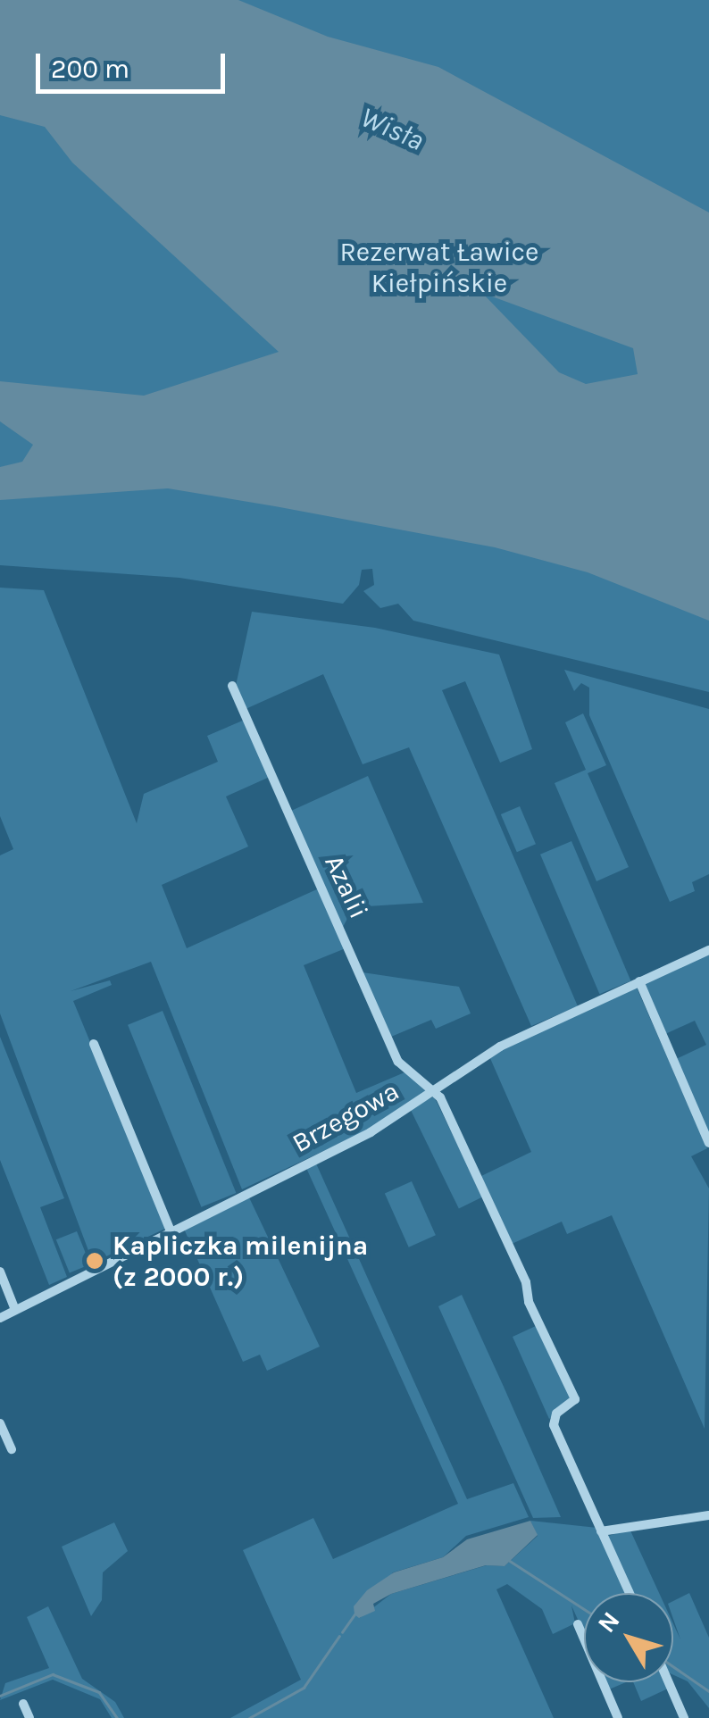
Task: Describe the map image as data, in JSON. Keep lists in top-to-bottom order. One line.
{"streets":{"street":["Azalii","Brzegowa"]},"crossings":[["Azalii","Brzegowa"]],"water":["Wisła"],"parks":["Rezerwat Ławice Kiełpińskie"],"places":["Kapliczka milenijna (z 2000 r.)"],"scale_bar":"200 m","north":"top left"}
